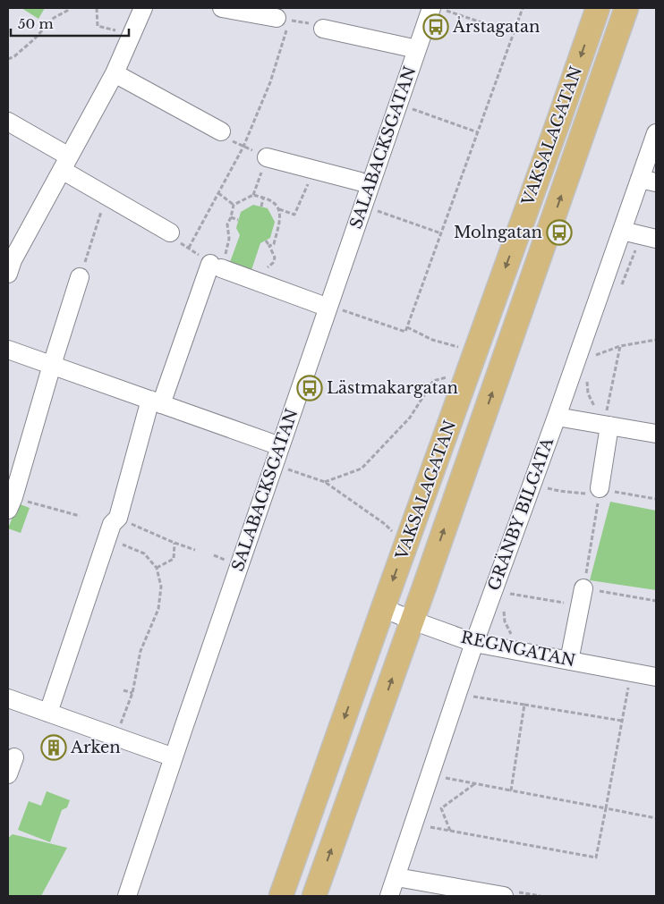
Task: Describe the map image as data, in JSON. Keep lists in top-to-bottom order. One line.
{"streets":{"main road":["VAKSALAGATAN"],"street":["SALABACKSGATAN","GRÄNBY BILGATA","REGNGATAN"]},"crossings":[["VAKSALAGATAN","REGNGATAN"],["GRÄNBY BILGATA","REGNGATAN"]],"places":{"bus stop":["Årstagatan","Molngatan","Lästmakargatan"],"building":["Arken"]},"scale_bar":"50 m"}
